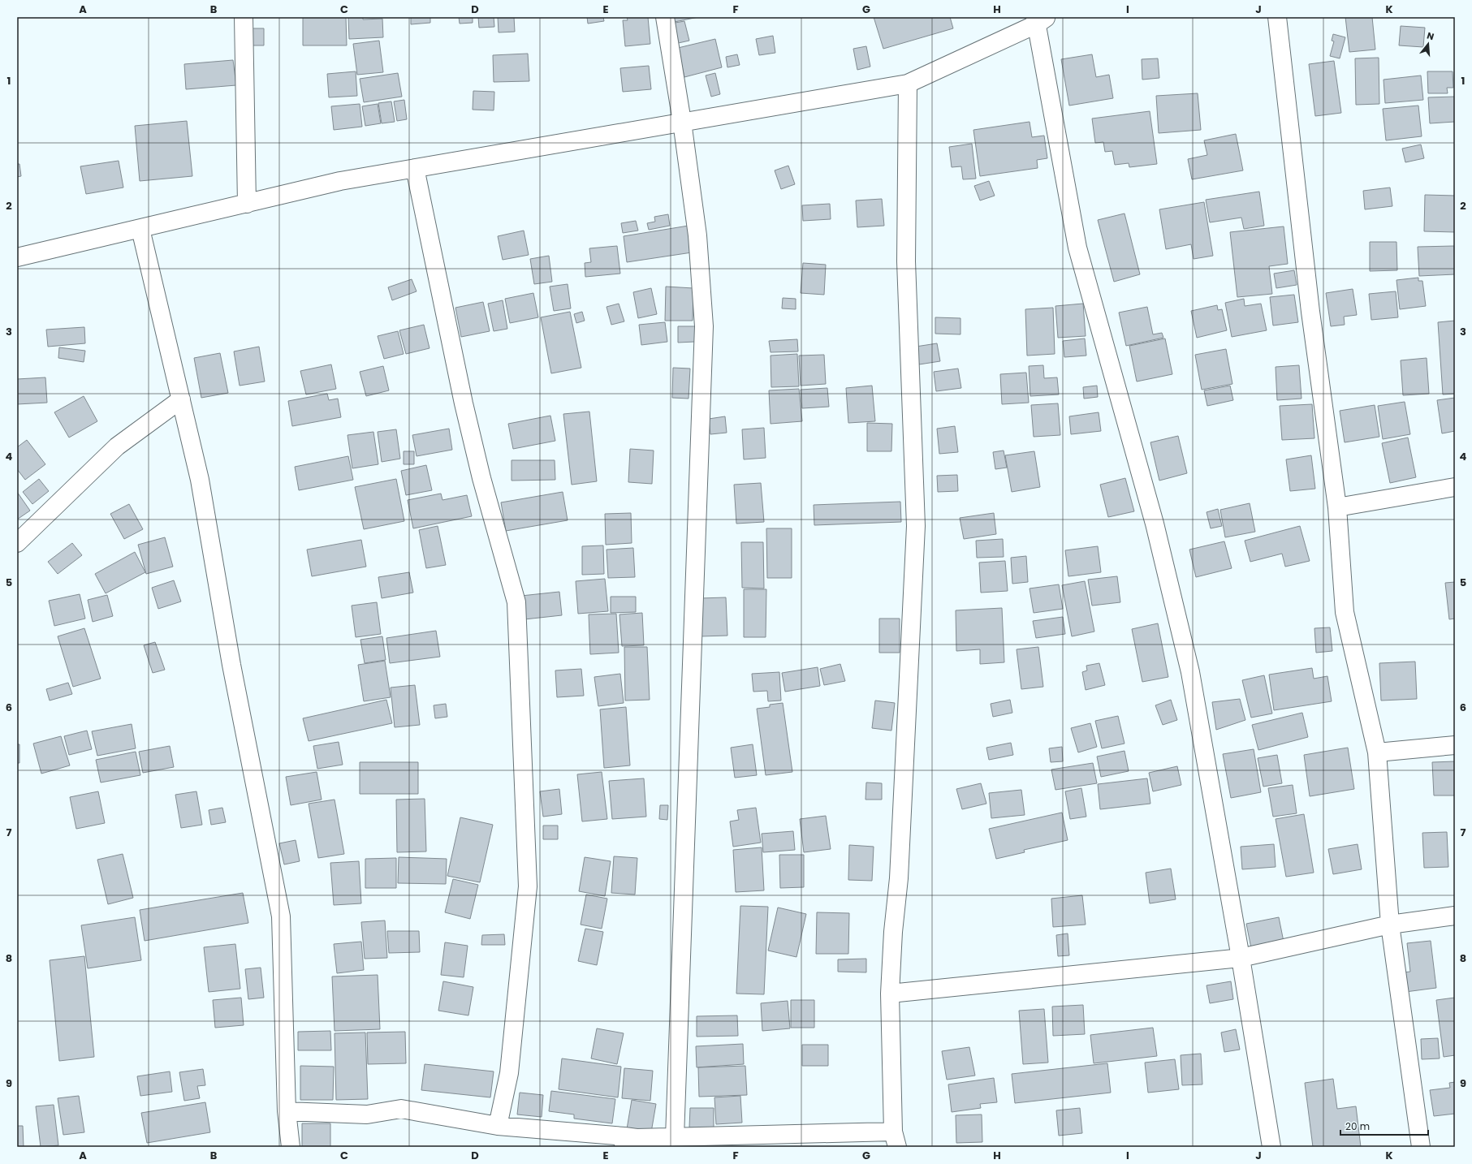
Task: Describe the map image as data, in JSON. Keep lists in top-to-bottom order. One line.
{"scale_bar":"20 m","north":"top","grid":{"columns":["A","B","C","D","E","F","G","H","I","J","K"],"rows":["1","2","3","4","5","6","7","8","9"]}}
